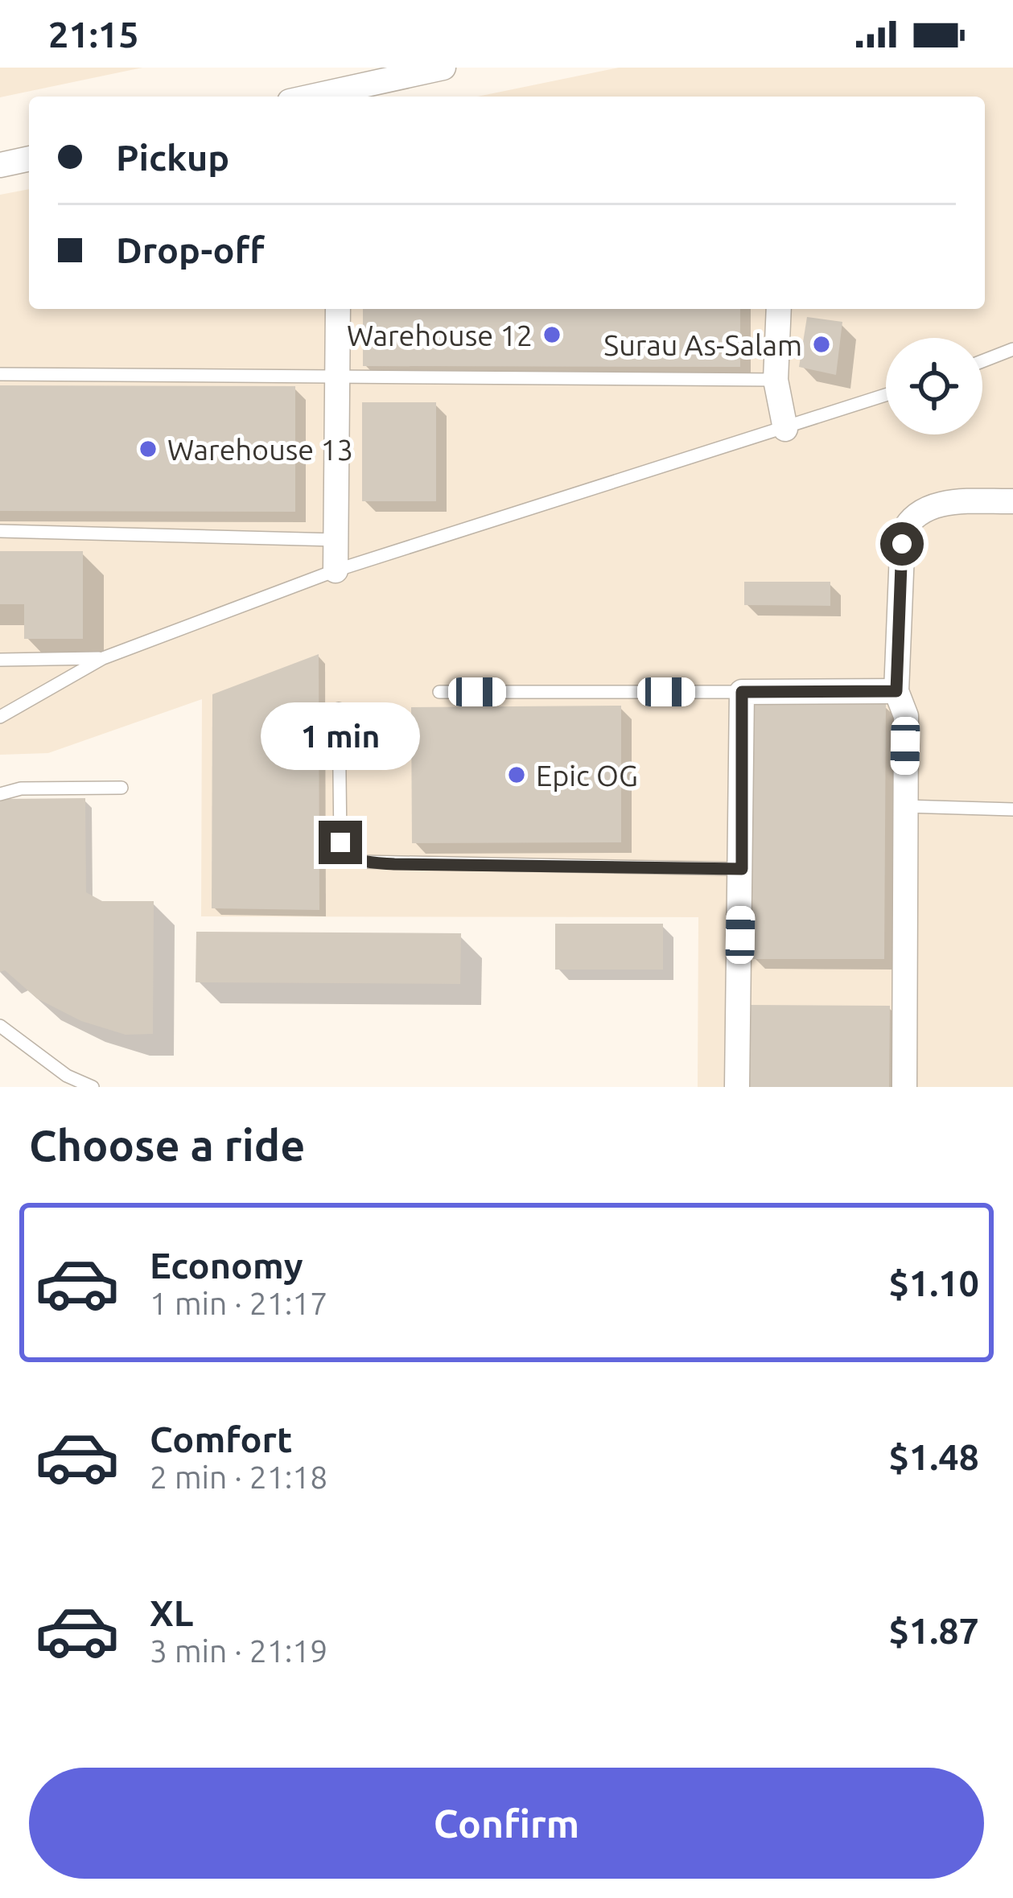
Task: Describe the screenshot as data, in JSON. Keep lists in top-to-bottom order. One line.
{"places":["Warehouse 12","Surau As-Salam","Warehouse 13","Epic OG"],"page":{"status":"21:15","banner":["Pickup","Drop-off"],"bubble":"1 min","heading":"Choose a ride","list":[{"name":"Economy","note":"1 min · 21:17","value":"$1.10"},{"name":"Comfort","note":"2 min · 21:18","value":"$1.48"},{"name":"XL","note":"3 min · 21:19","value":"$1.87"}],"buttons":"Confirm"}}
